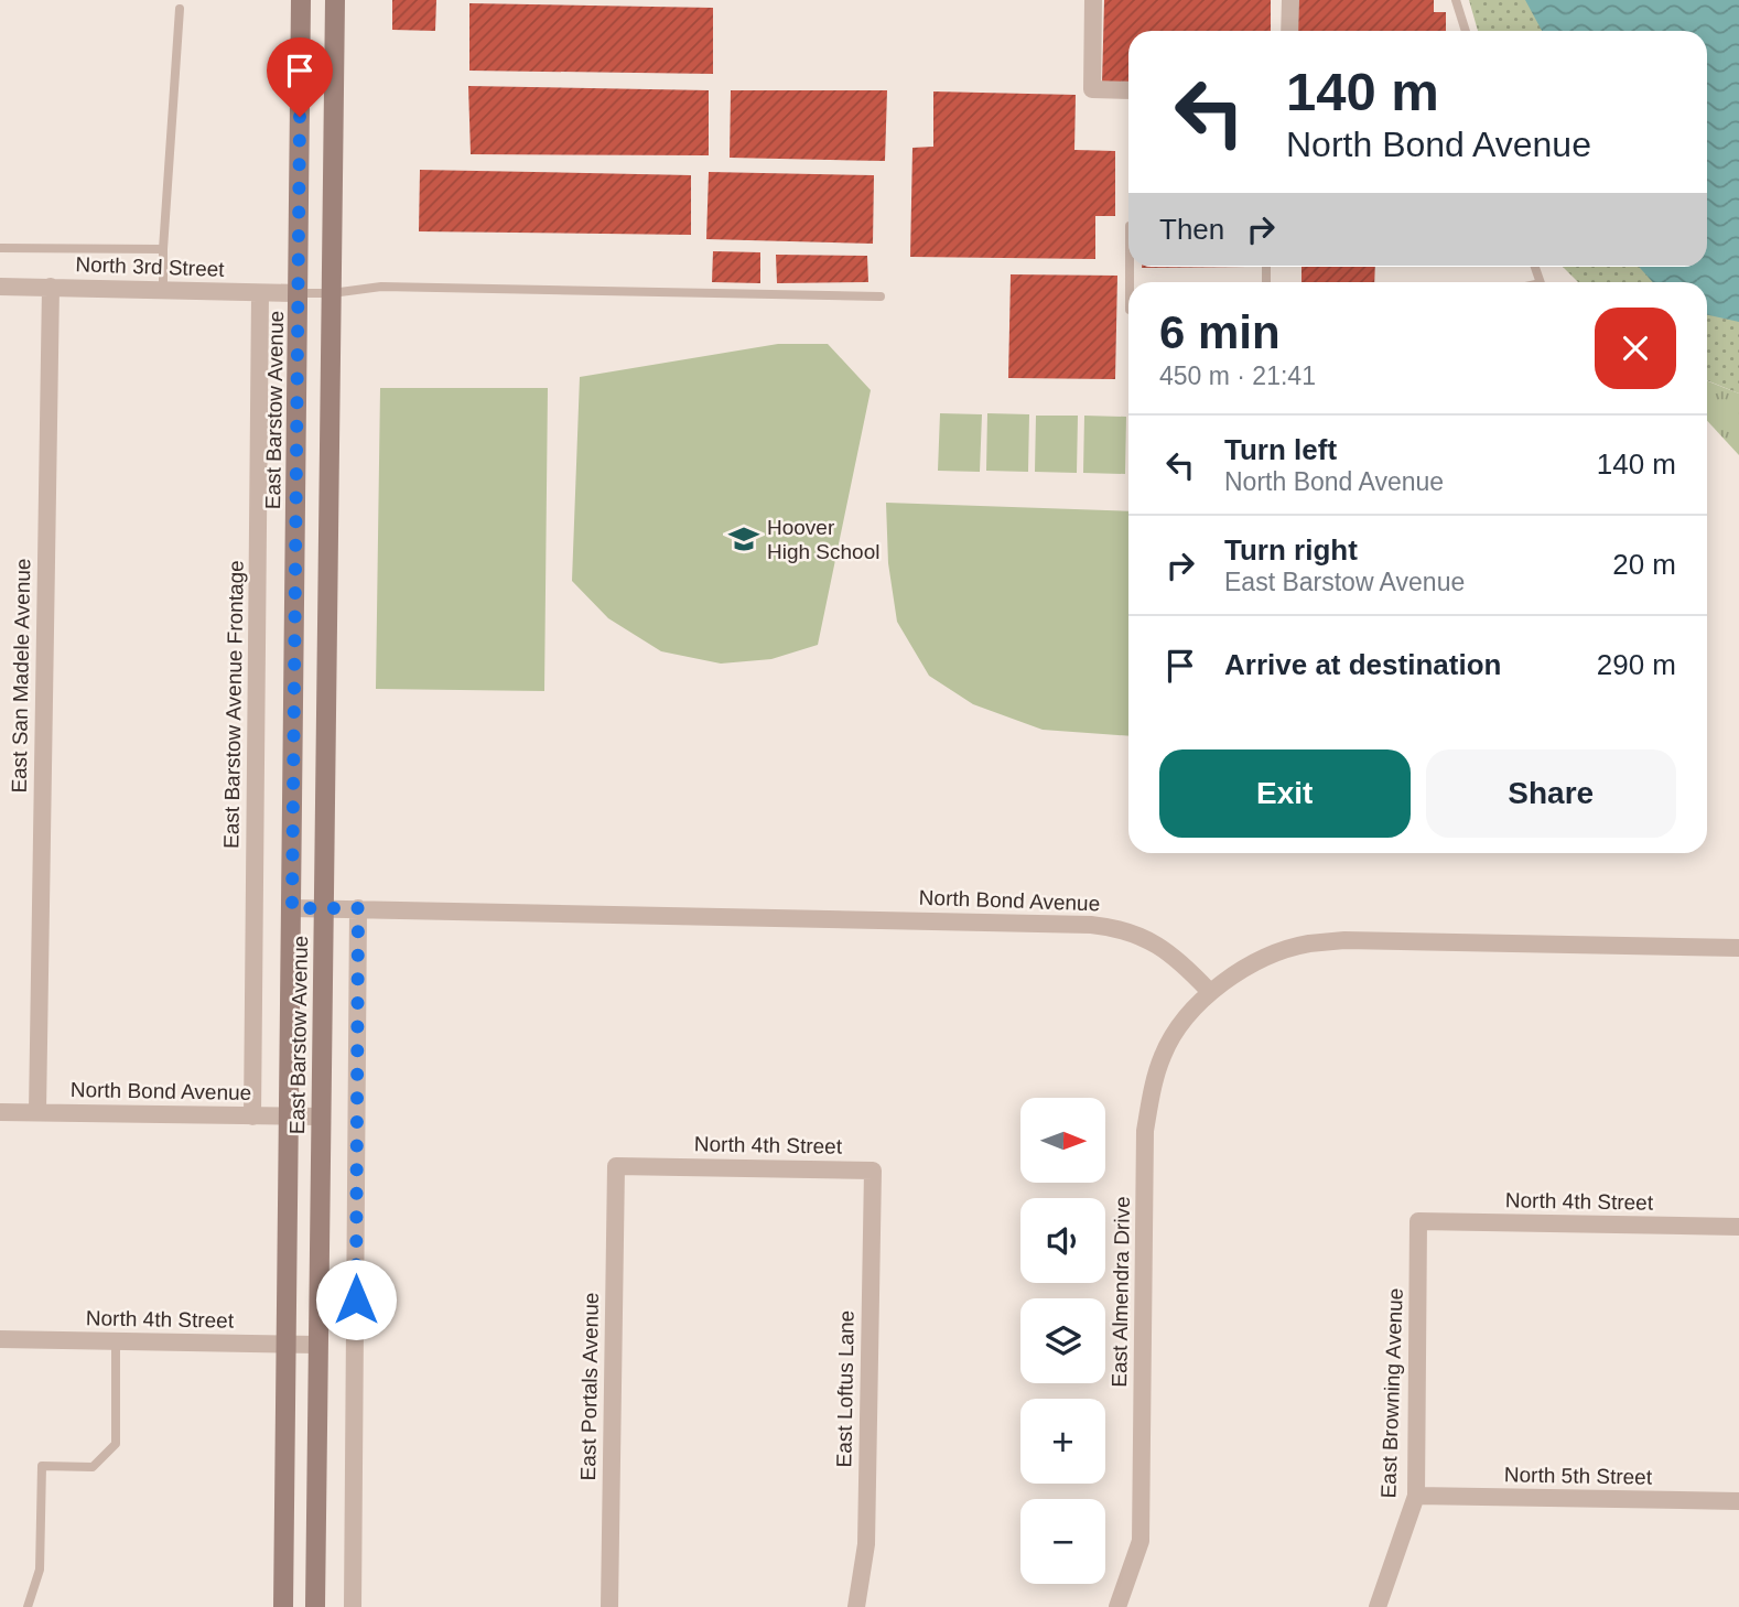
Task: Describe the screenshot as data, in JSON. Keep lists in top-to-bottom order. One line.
{"streets":{"main road":["East Barstow Avenue"],"street":["North 3rd Street","East San Madele Avenue","East Barstow Avenue Frontage","North Bond Avenue","North 4th Street","East Almendra Drive","East Portals Avenue","East Loftus Lane","East Browning Avenue","North 5th Street"]},"crossings":[["North 3rd Street","East Barstow Avenue"],["North 3rd Street","East San Madele Avenue"],["North 3rd Street","East Barstow Avenue Frontage"],["East Barstow Avenue","North Bond Avenue"],["East Barstow Avenue","North 4th Street"],["East San Madele Avenue","North Bond Avenue"],["East Barstow Avenue Frontage","North Bond Avenue"],["North Bond Avenue","East Almendra Drive"],["North 4th Street","East Portals Avenue"],["North 4th Street","East Loftus Lane"],["North 4th Street","East Browning Avenue"],["East Browning Avenue","North 5th Street"]],"places":{"school or university":["Hoover High School"]},"north":"right","page":{"turn":["140 m","North Bond Avenue"],"then":"Then","heading":["6 min","450 m · 21:41"],"list":[{"name":"Turn left","note":"North Bond Avenue","value":"140 m"},{"name":"Turn right","note":"East Barstow Avenue","value":"20 m"},{"name":"Arrive at destination","value":"290 m"}],"buttons":["Exit","Share"],"map_buttons":["+","−"]}}
